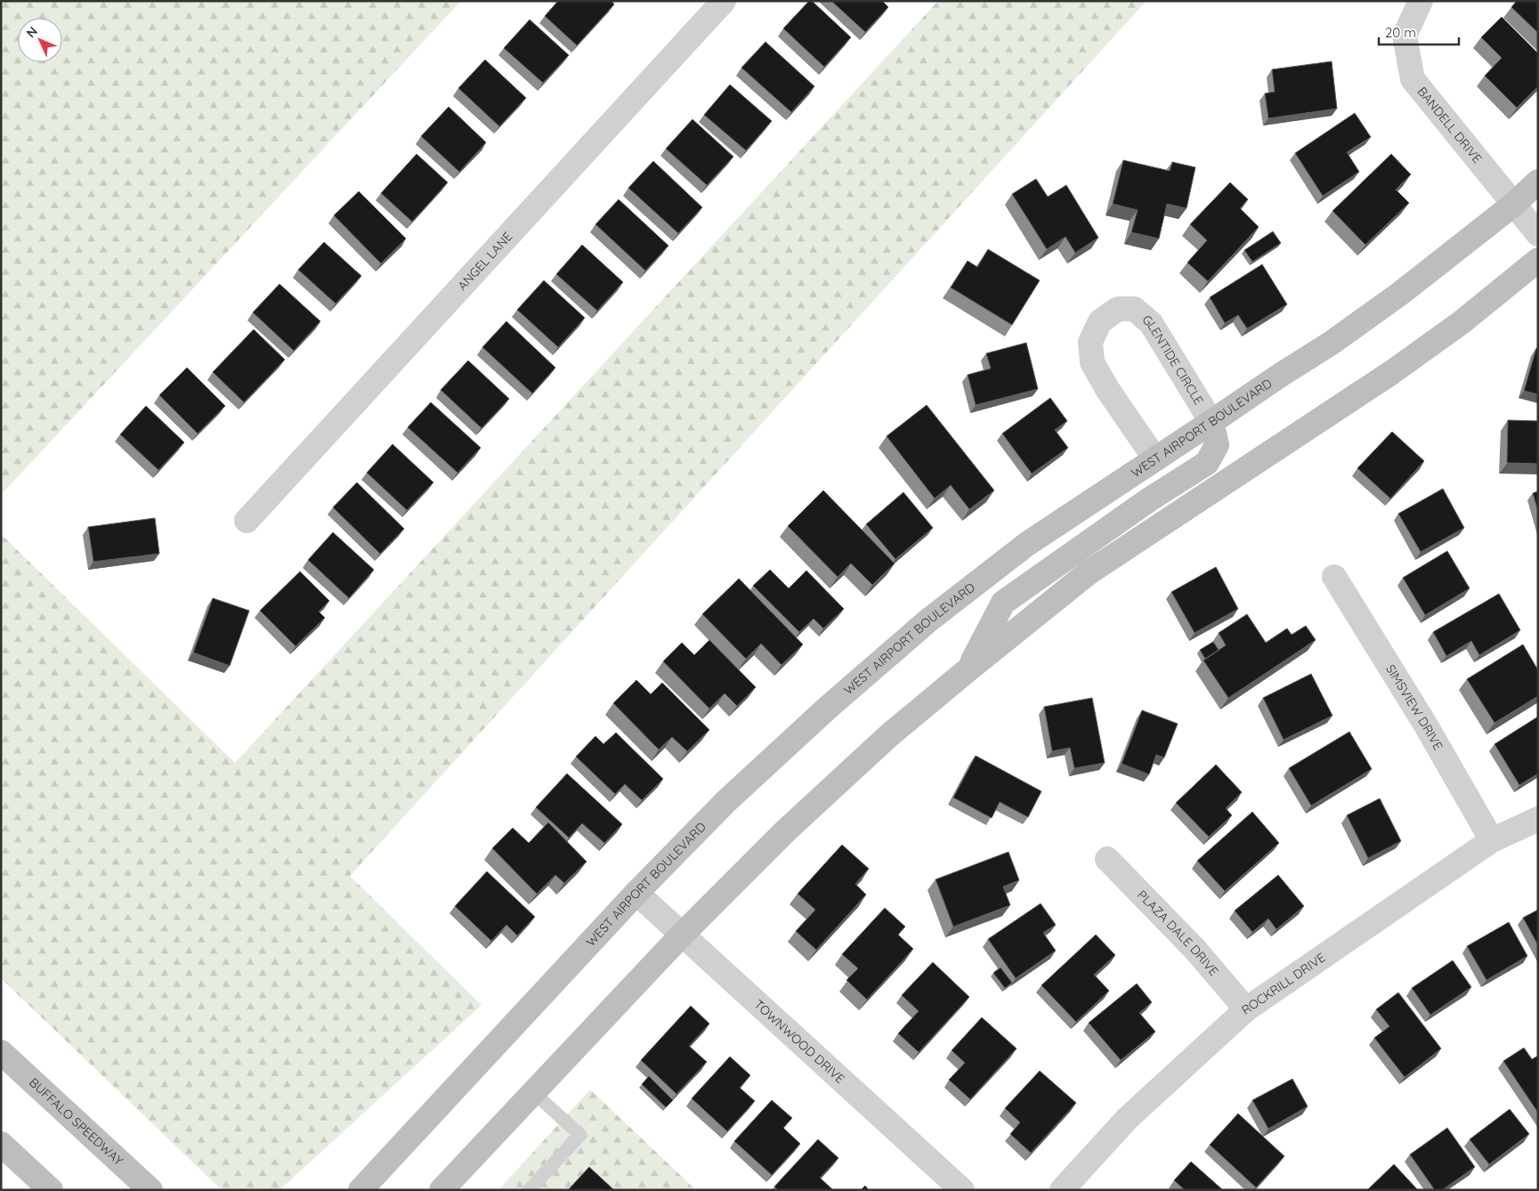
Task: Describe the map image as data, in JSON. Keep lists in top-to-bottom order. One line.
{"streets":{"main road":["WEST AIRPORT BOULEVARD","BUFFALO SPEEDWAY"],"street":["BANDELL DRIVE","ANGEL LANE","GLENTIDE CIRCLE","SIMSVIEW DRIVE","PLAZA DALE DRIVE","ROCKRILL DRIVE","TOWNWOOD DRIVE"]},"crossings":[["BANDELL DRIVE","WEST AIRPORT BOULEVARD"],["GLENTIDE CIRCLE","WEST AIRPORT BOULEVARD"],["WEST AIRPORT BOULEVARD","TOWNWOOD DRIVE"],["SIMSVIEW DRIVE","ROCKRILL DRIVE"],["PLAZA DALE DRIVE","ROCKRILL DRIVE"]],"scale_bar":"20 m","north":"top left"}
